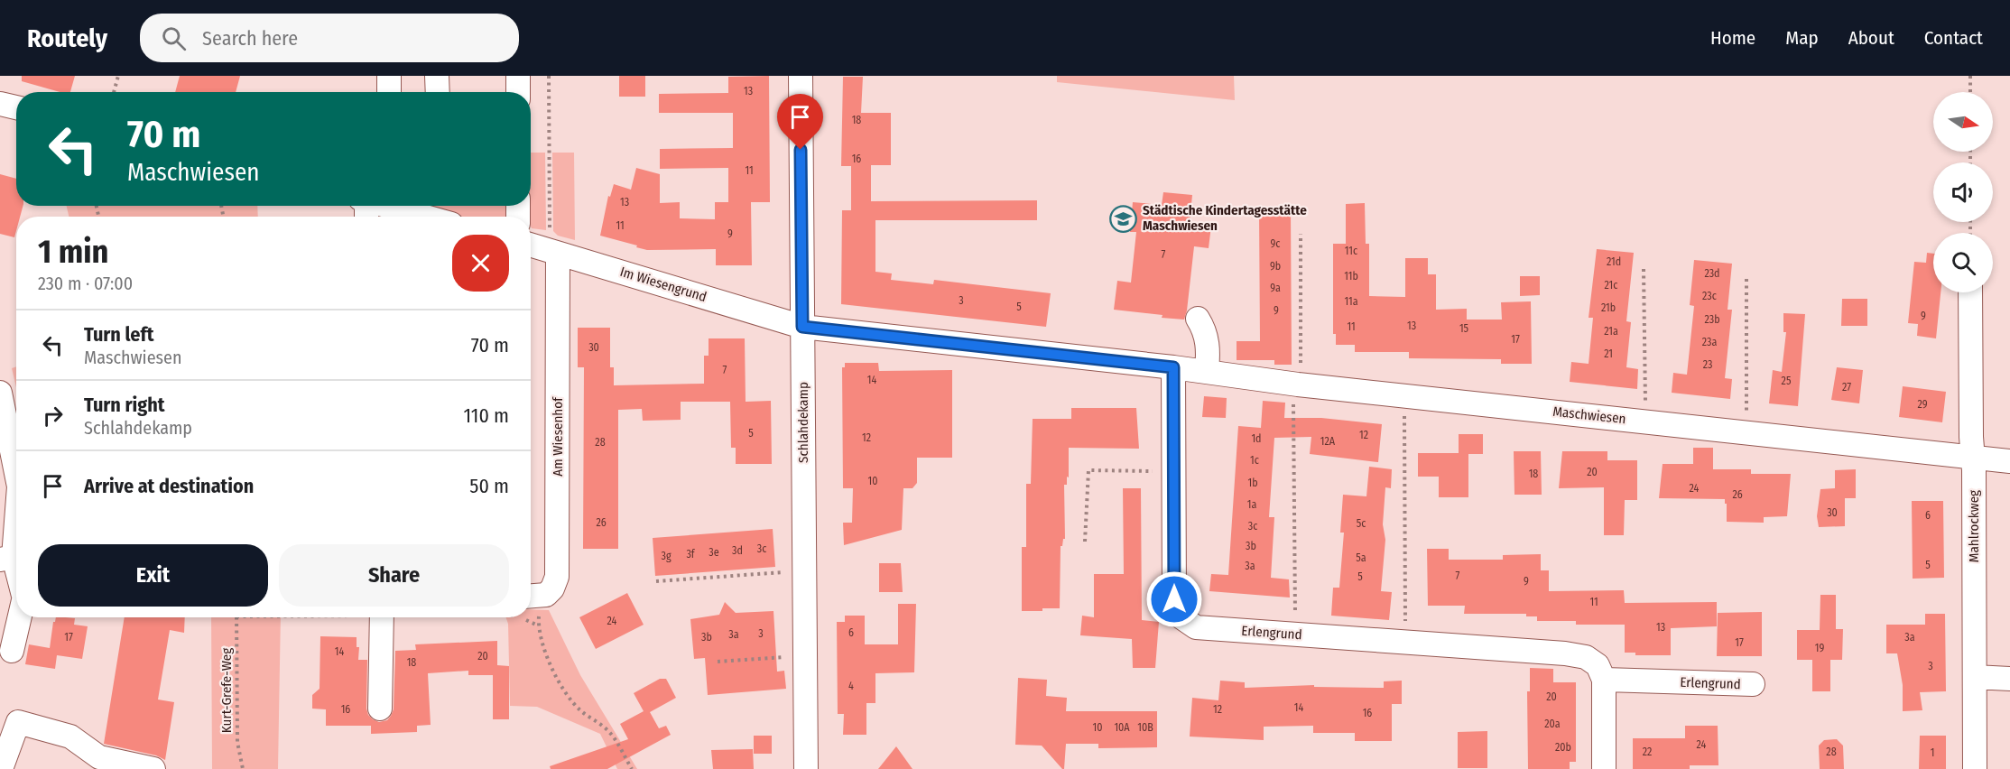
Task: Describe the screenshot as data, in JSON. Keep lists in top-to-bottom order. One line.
{"streets":{"street":["Im Wiesengrund","Maschwiesen","Schlahdekamp","Am Wiesenhof","Mahlrockweg","Erlengrund"],"path":["Kurt-Grefe-Weg"]},"crossings":[["Im Wiesengrund","Maschwiesen"],["Im Wiesengrund","Schlahdekamp"],["Im Wiesengrund","Am Wiesenhof"],["Maschwiesen","Schlahdekamp"],["Maschwiesen","Mahlrockweg"],["Maschwiesen","Erlengrund"]],"places":{"school or university":["Städtische Kindertagesstätte Maschwiesen"]},"house_numbers":["13","18","16","11","13","11","9","9c","11c","7","21d","9b","23d","11b","21c","9a","23c","3","11a","5","21b","9","9","23b","13","11","15","21a","17","23a","30","21","23","7","14","25","27","29","5","12","12","1d","12A","28","1c","20","18","10","1b","24","26","1a","30","6","26","5c","3c","3b","3c","3d","3e","3f","3g","5a","5","3a","7","5","9","11","24","13","6","3","3a","17","3b","3a","17","19","14","20","18","3","4","20","14","16","12","16","20a","10","10A","10B","24","20b","22","28","1"],"north":"right","page":{"header":"Routely","search":"Search here","nav":["Home","Map","About","Contact"],"turn":["70 m","Maschwiesen"],"heading":["1 min","230 m · 07:00"],"list":[{"name":"Turn left","note":"Maschwiesen","value":"70 m"},{"name":"Turn right","note":"Schlahdekamp","value":"110 m"},{"name":"Arrive at destination","value":"50 m"}],"buttons":["Exit","Share"]}}
